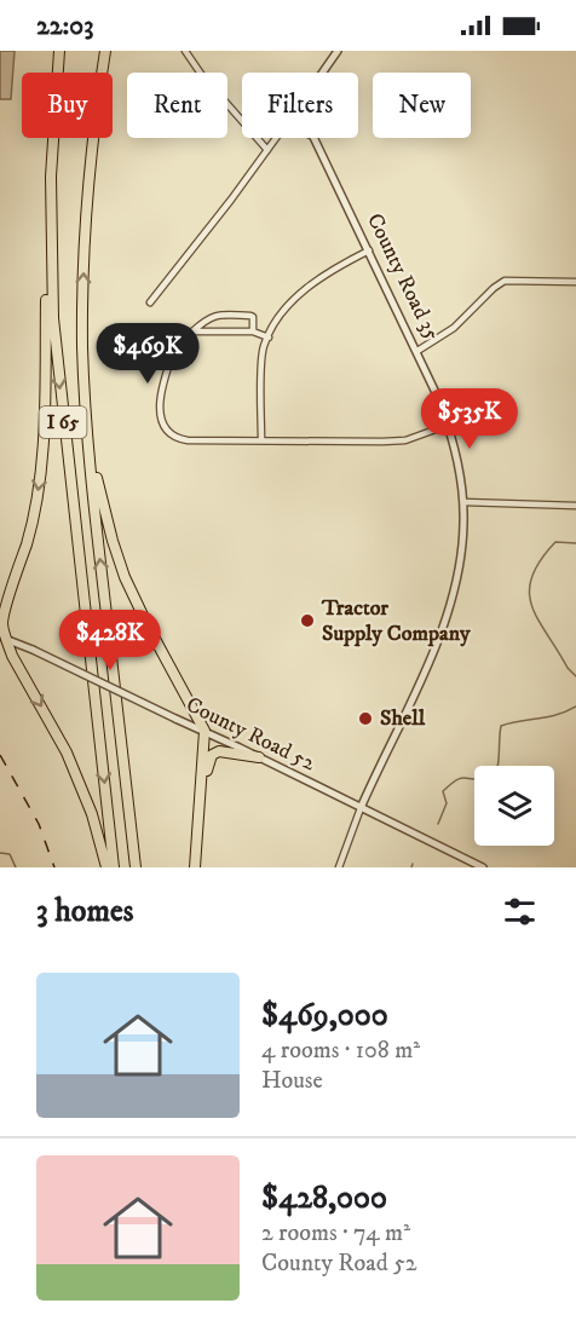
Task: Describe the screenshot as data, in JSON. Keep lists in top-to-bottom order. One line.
{"streets":{"highway":["I 65"],"street":["County Road 35","County Road 52"]},"crossings":[["County Road 35","County Road 52"]],"places":["Tractor Supply Company","Shell"],"page":{"status":"22:03","chip":["Buy","Rent","Filters","New"],"price":["$469K","$535K","$428K"],"heading":"3 homes","list":[{"name":"$469,000","note":"4 rooms · 108 m² · House"},{"name":"$428,000","note":"2 rooms · 74 m² · County Road 52"}]}}
